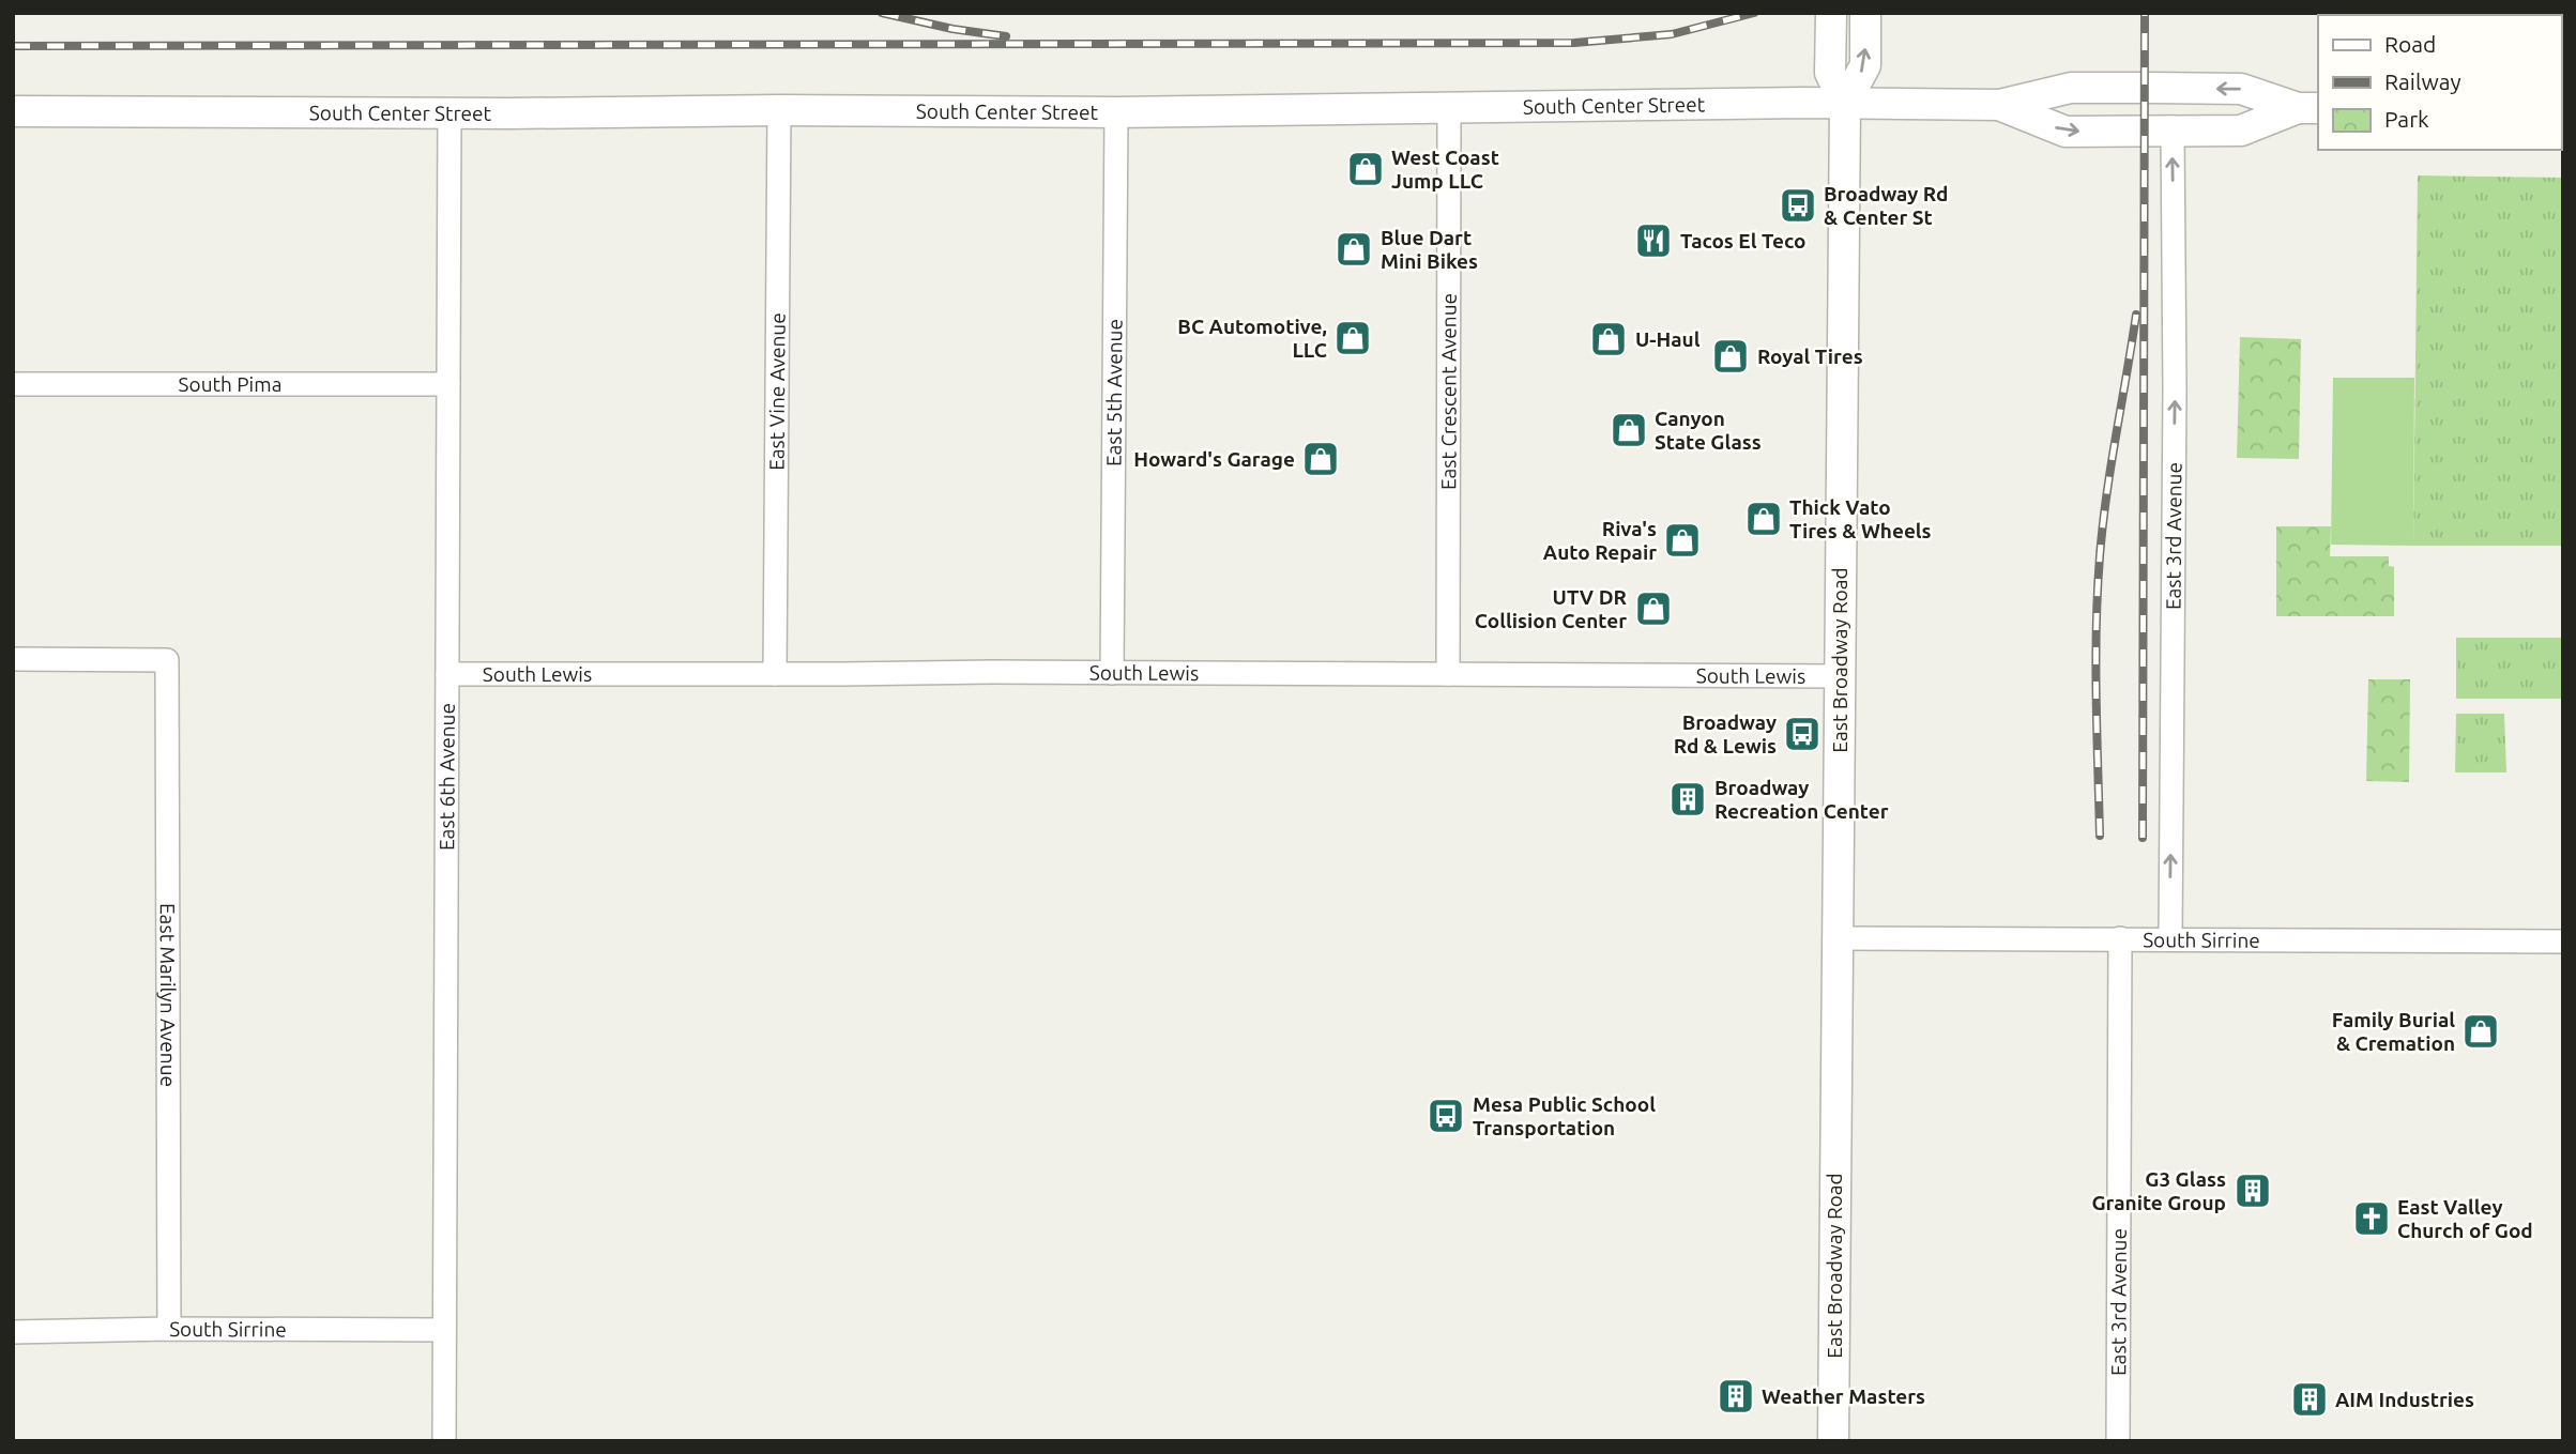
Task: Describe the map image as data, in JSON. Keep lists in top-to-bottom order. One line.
{"streets":{"street":["South Center Street","South Pima","East Vine Avenue","East Crescent Avenue","East 5th Avenue","East 3rd Avenue","East Broadway Road","South Lewis","East 6th Avenue","South Sirrine","East Marilyn Avenue"]},"crossings":[["South Center Street","East Vine Avenue"],["South Center Street","East Crescent Avenue"],["South Center Street","East 5th Avenue"],["South Center Street","East 3rd Avenue"],["South Center Street","East Broadway Road"],["South Center Street","East 6th Avenue"],["South Pima","East 6th Avenue"],["East Vine Avenue","South Lewis"],["East Crescent Avenue","South Lewis"],["East 5th Avenue","South Lewis"],["East 3rd Avenue","South Sirrine"],["East Broadway Road","South Lewis"],["East Broadway Road","South Sirrine"],["South Lewis","East 6th Avenue"],["East 6th Avenue","South Sirrine"],["South Sirrine","East Marilyn Avenue"]],"one_way":["East 3rd Avenue"],"places":{"shop":["West Coast Jump LLC","Blue Dart Mini Bikes","BC Automotive, LLC","U-Haul","Royal Tires","Canyon State Glass","Howard's Garage","Thick Vato Tires & Wheels","Riva's Auto Repair","UTV DR Collision Center","Family Burial & Cremation"],"bus stop":["Broadway Rd & Center St","Broadway Rd & Lewis","Mesa Public School Transportation"],"restaurant":["Tacos El Teco"],"building":["Broadway Recreation Center","G3 Glass Granite Group","Weather Masters","AIM Industries"],"church":["East Valley Church of God"]},"legend":["Road","Railway","Park"]}
